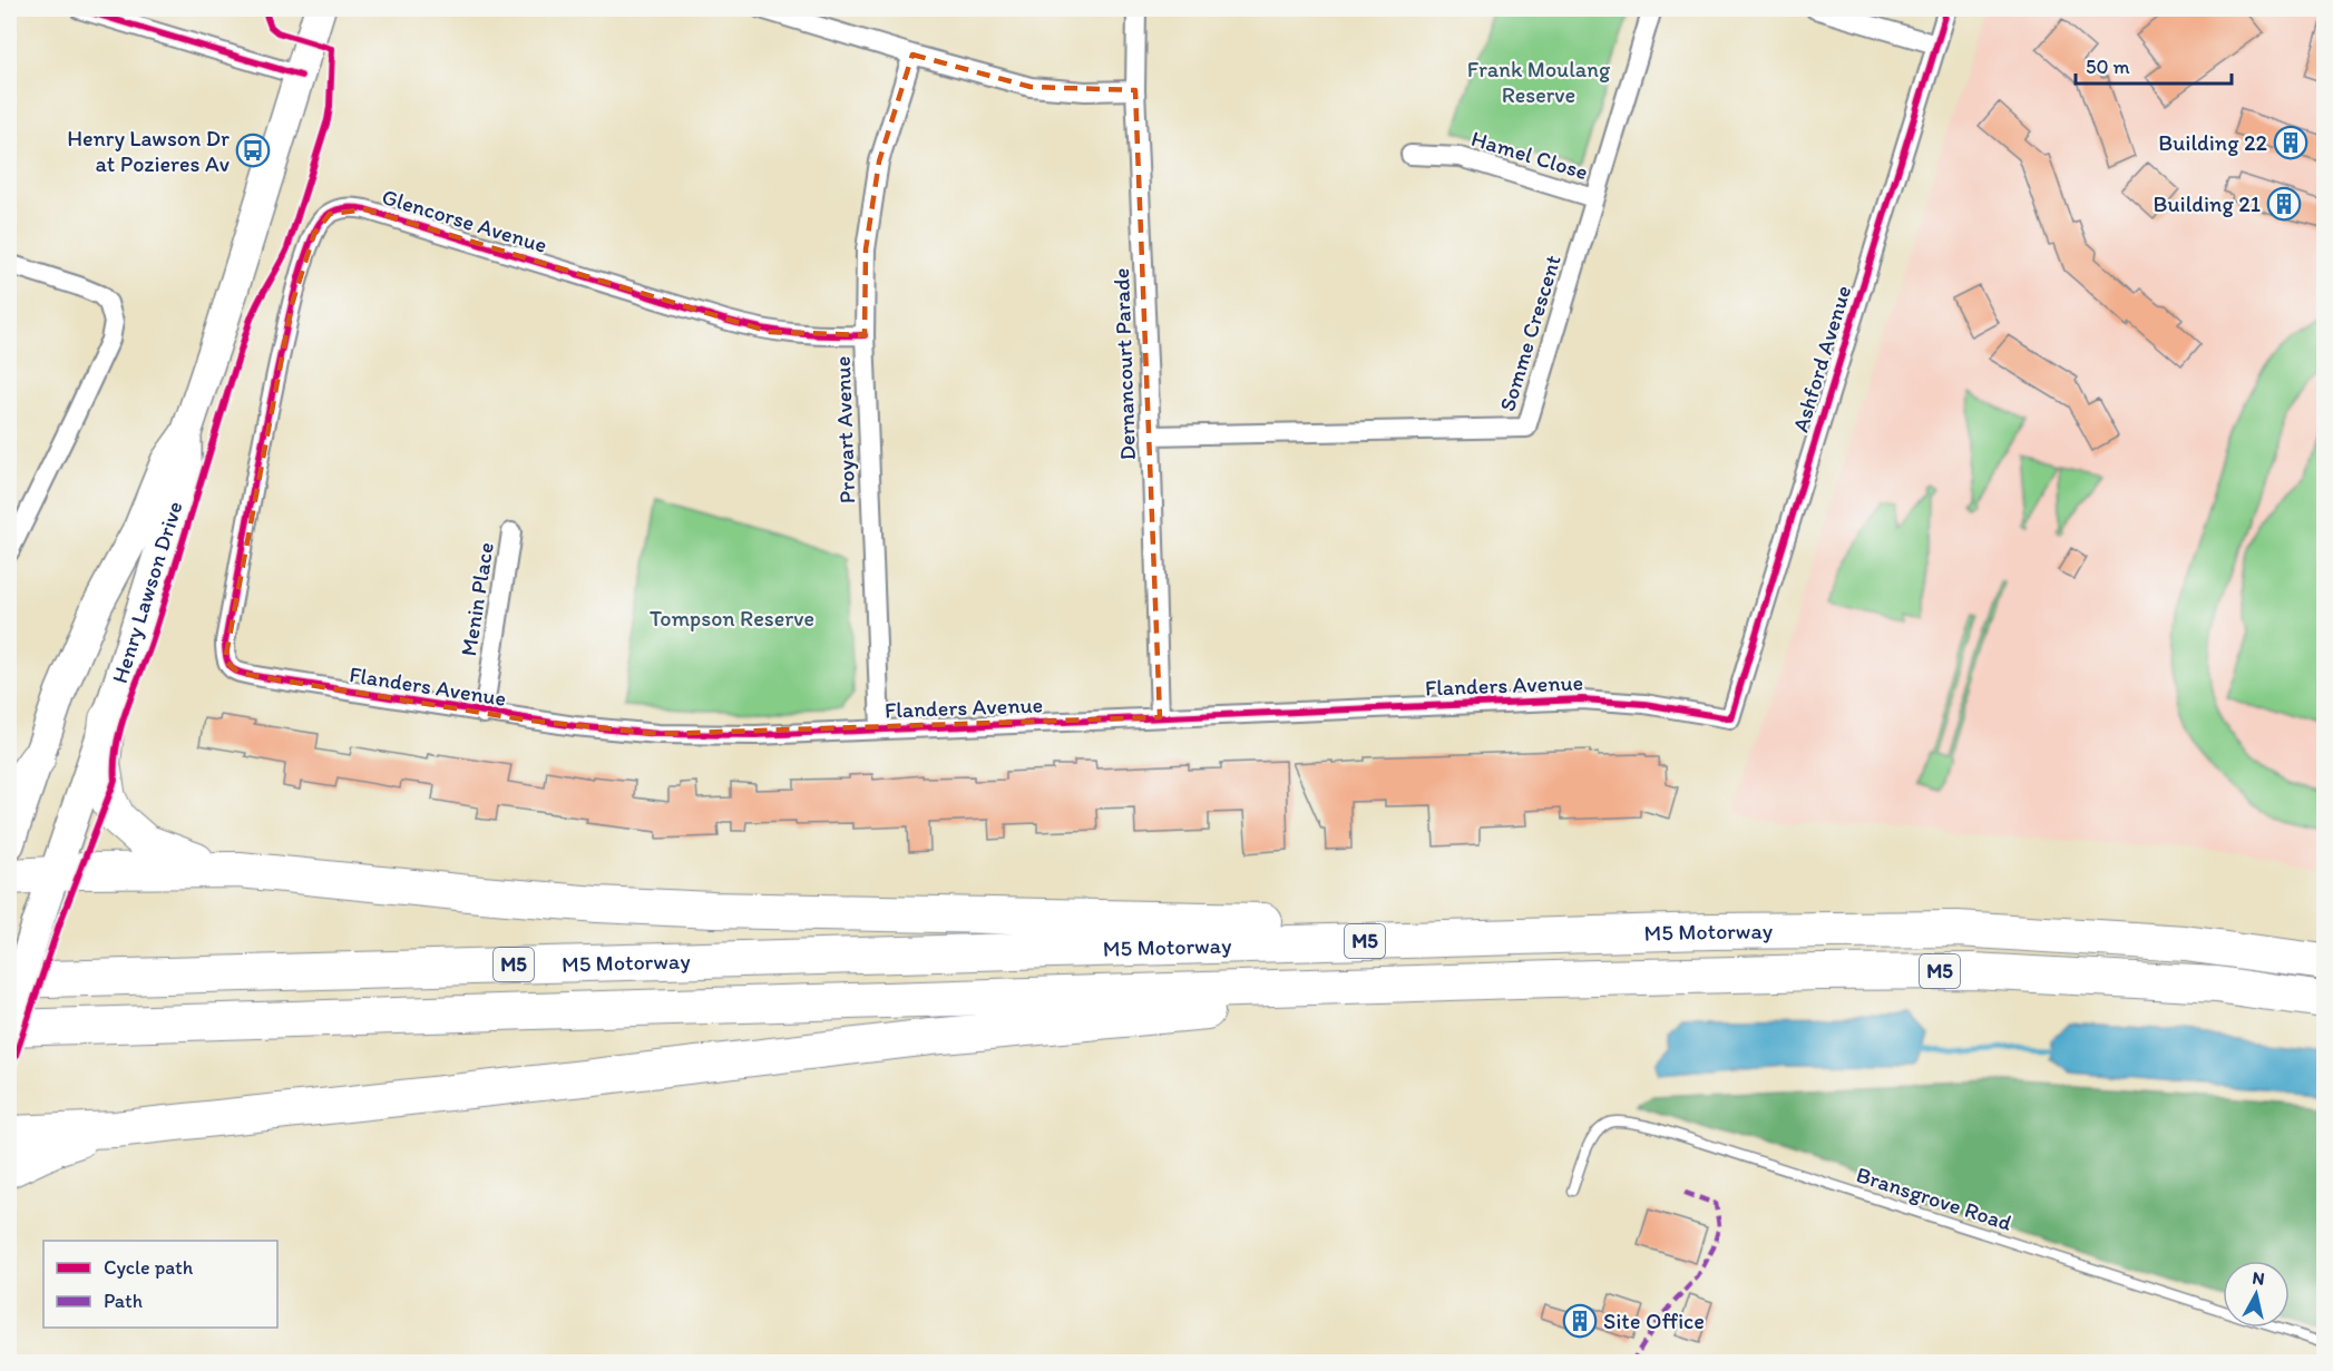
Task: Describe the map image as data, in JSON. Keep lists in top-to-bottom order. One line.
{"streets":{"highway":["M5 Motorway","M5"],"main road":["Henry Lawson Drive"],"street":["Hamel Close","Glencorse Avenue","Somme Crescent","Ashford Avenue","Dernancourt Parade","Proyart Avenue","Menin Place","Flanders Avenue"],"lane":["Bransgrove Road"]},"crossings":[["Hamel Close","Somme Crescent"],["Glencorse Avenue","Proyart Avenue"],["Glencorse Avenue","Flanders Avenue"],["Somme Crescent","Dernancourt Parade"],["Ashford Avenue","Flanders Avenue"],["Dernancourt Parade","Flanders Avenue"],["Proyart Avenue","Flanders Avenue"],["Menin Place","Flanders Avenue"]],"parks":["Frank Moulang Reserve","Tompson Reserve"],"places":{"building":["Building 22","Building 21","Site Office"],"bus stop":["Henry Lawson Dr at Pozieres Av"]},"legend":["Cycle path","Path"],"scale_bar":"50 m","north":"top"}
